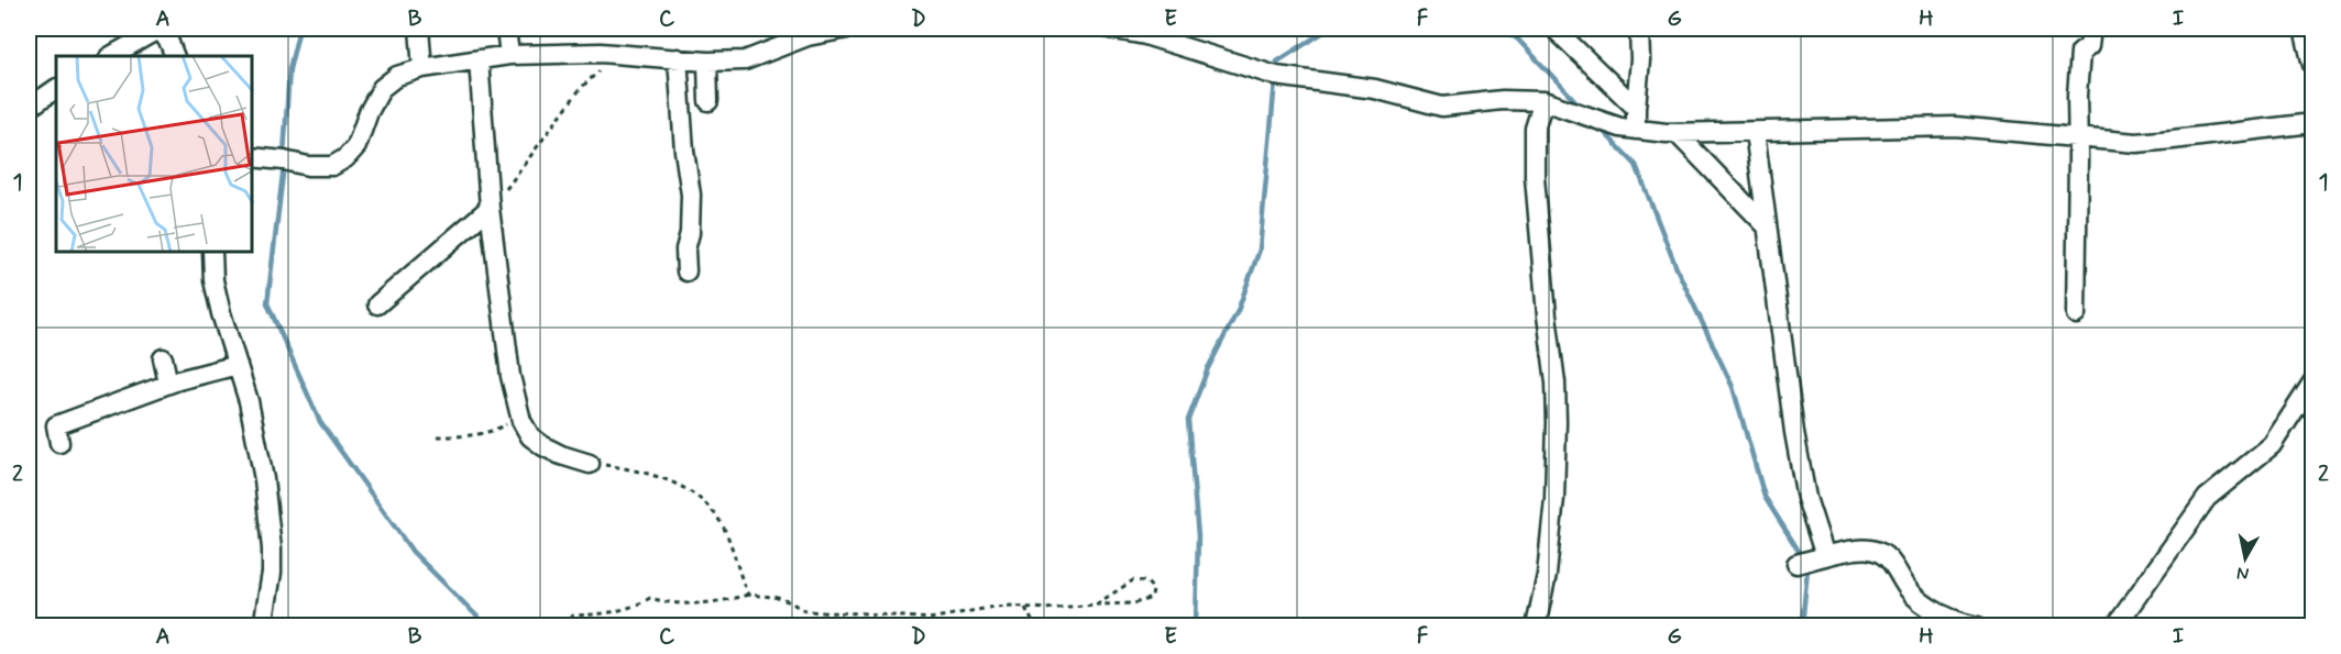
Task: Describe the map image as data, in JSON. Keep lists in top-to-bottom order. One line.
{"north":"bottom","grid":{"columns":["A","B","C","D","E","F","G","H","I"],"rows":["1","2"]}}
